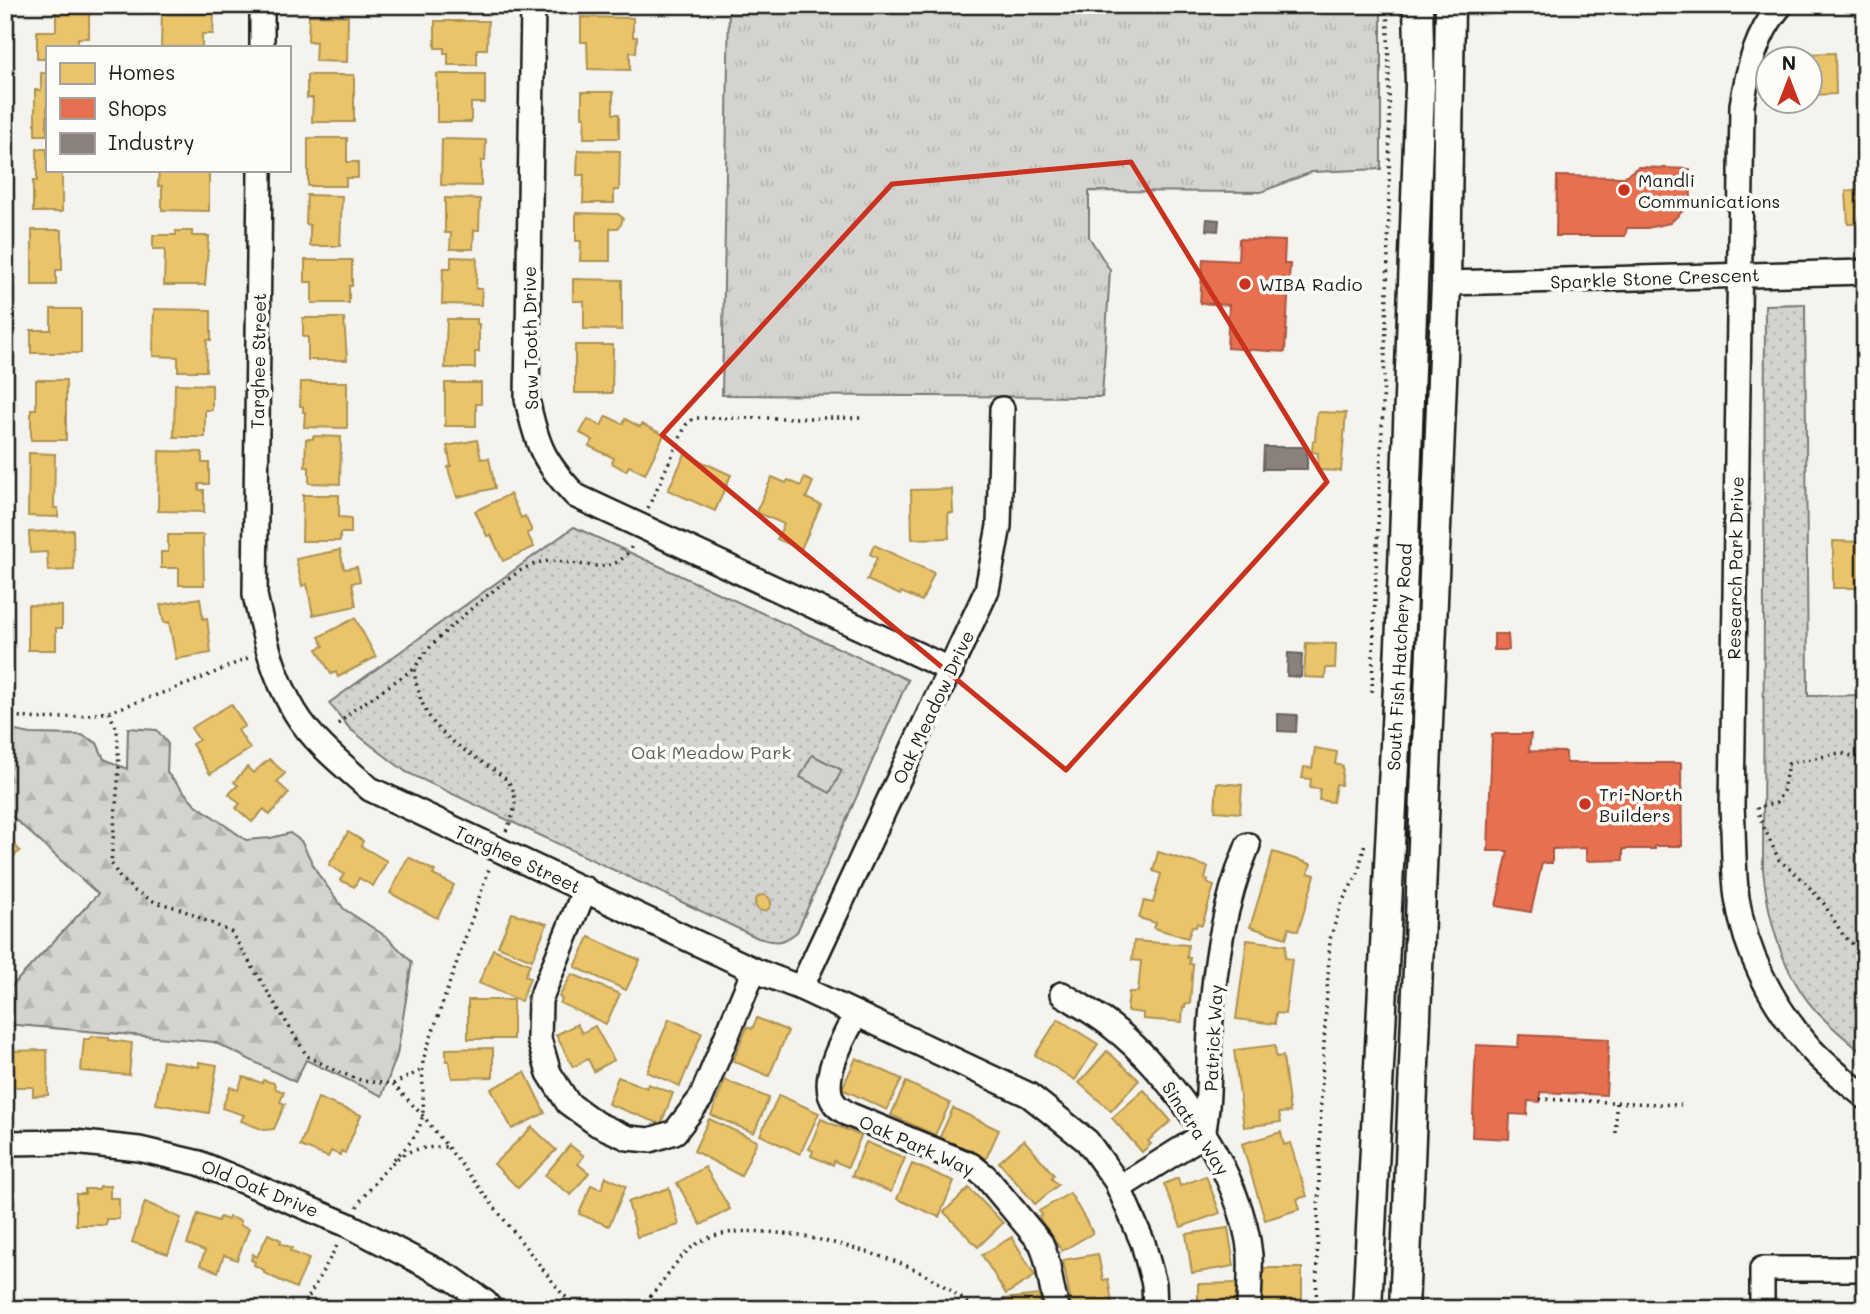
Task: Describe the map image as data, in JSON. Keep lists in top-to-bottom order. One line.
{"streets":{"main road":["South Fish Hatchery Road"],"street":["Sparkle Stone Crescent","Saw Tooth Drive","Targhee Street","Research Park Drive","Oak Meadow Drive","Patrick Way","Sinatra Way","Oak Park Way","Old Oak Drive"]},"crossings":[["Sparkle Stone Crescent","Research Park Drive"],["Sparkle Stone Crescent","South Fish Hatchery Road"],["Saw Tooth Drive","Oak Meadow Drive"],["Targhee Street","Oak Meadow Drive"],["Targhee Street","Oak Park Way"],["Patrick Way","Sinatra Way"]],"parks":["Oak Meadow Park"],"places":["Mandli Communications","WIBA Radio","Tri-North Builders"],"legend":["Homes","Shops","Industry"],"north":"top"}
